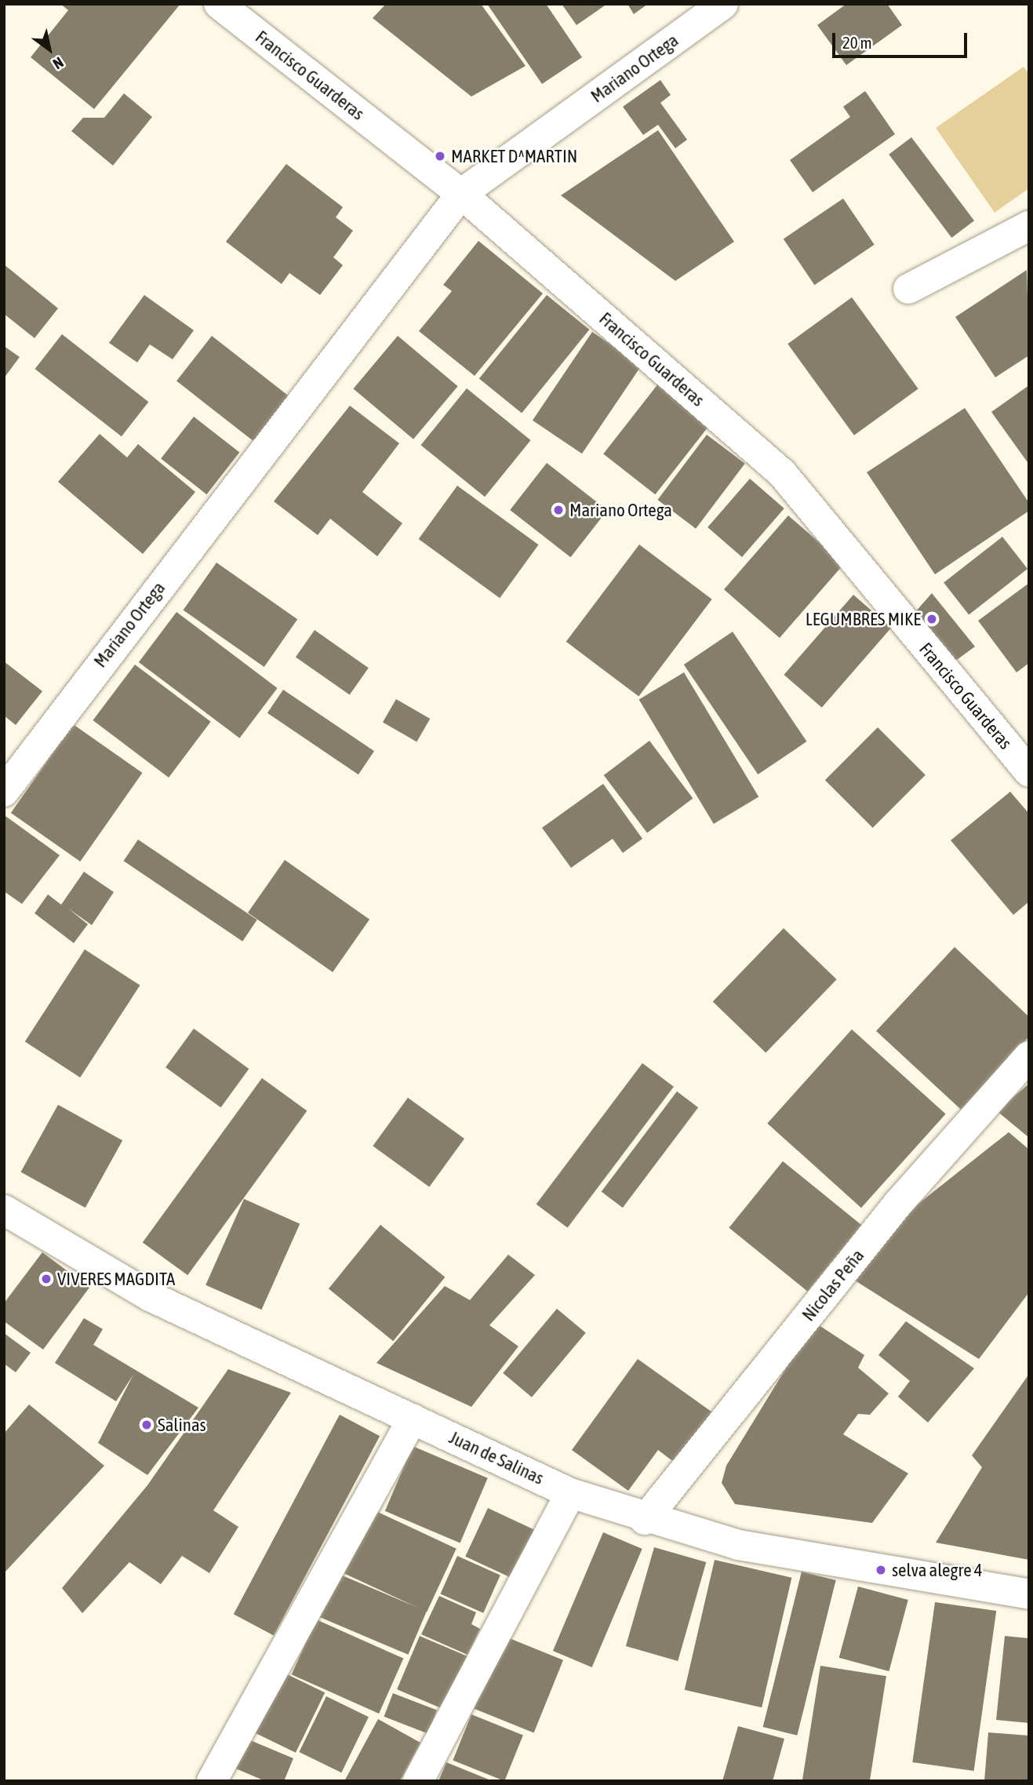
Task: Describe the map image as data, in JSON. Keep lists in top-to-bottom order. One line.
{"streets":{"street":["Mariano Ortega","Francisco Guarderas","Nicolas Peña","Juan de Salinas"]},"crossings":[["Mariano Ortega","Francisco Guarderas"],["Nicolas Peña","Juan de Salinas"]],"places":["MARKET D^MARTIN","Mariano Ortega","LEGUMBRES MIKE","VIVERES MAGDITA","Salinas","selva alegre 4"],"scale_bar":"20 m","north":"bottom right"}
